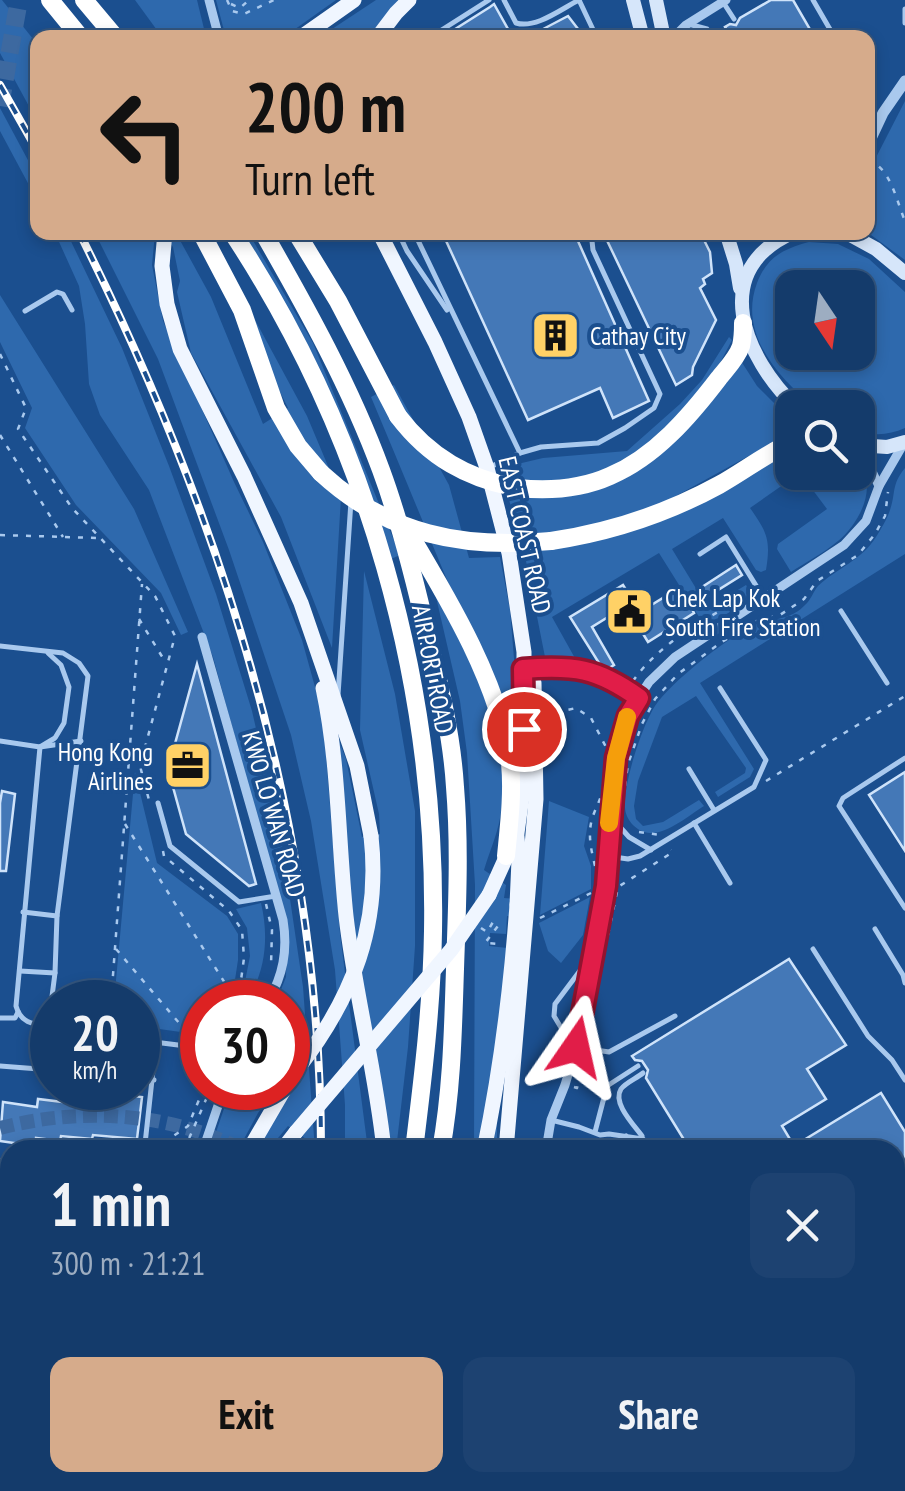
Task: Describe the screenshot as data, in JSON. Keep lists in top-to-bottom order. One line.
{"streets":{"highway":["AIRPORT ROAD"],"main road":["EAST COAST ROAD"],"street":["KWO LO WAN ROAD"]},"places":{"building":["Cathay City"],"public building":["Chek Lap Kok South Fire Station"],"office":["Hong Kong Airlines"]},"north":"bottom","page":{"turn":["200 m","Turn left"],"speed":"20 km/h","limit":"30","heading":["1 min","300 m · 21:21"],"buttons":["Exit","Share"]}}
